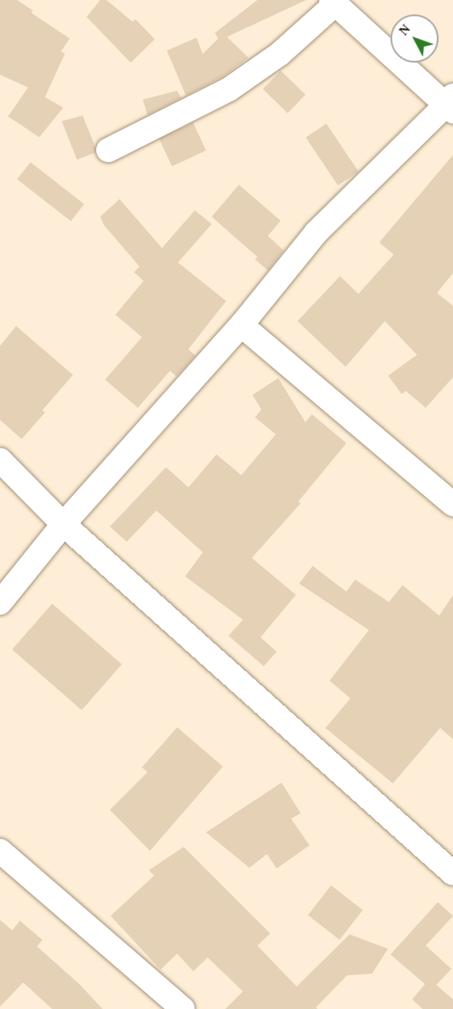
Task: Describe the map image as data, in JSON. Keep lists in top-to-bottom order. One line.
{"north":"top left"}
